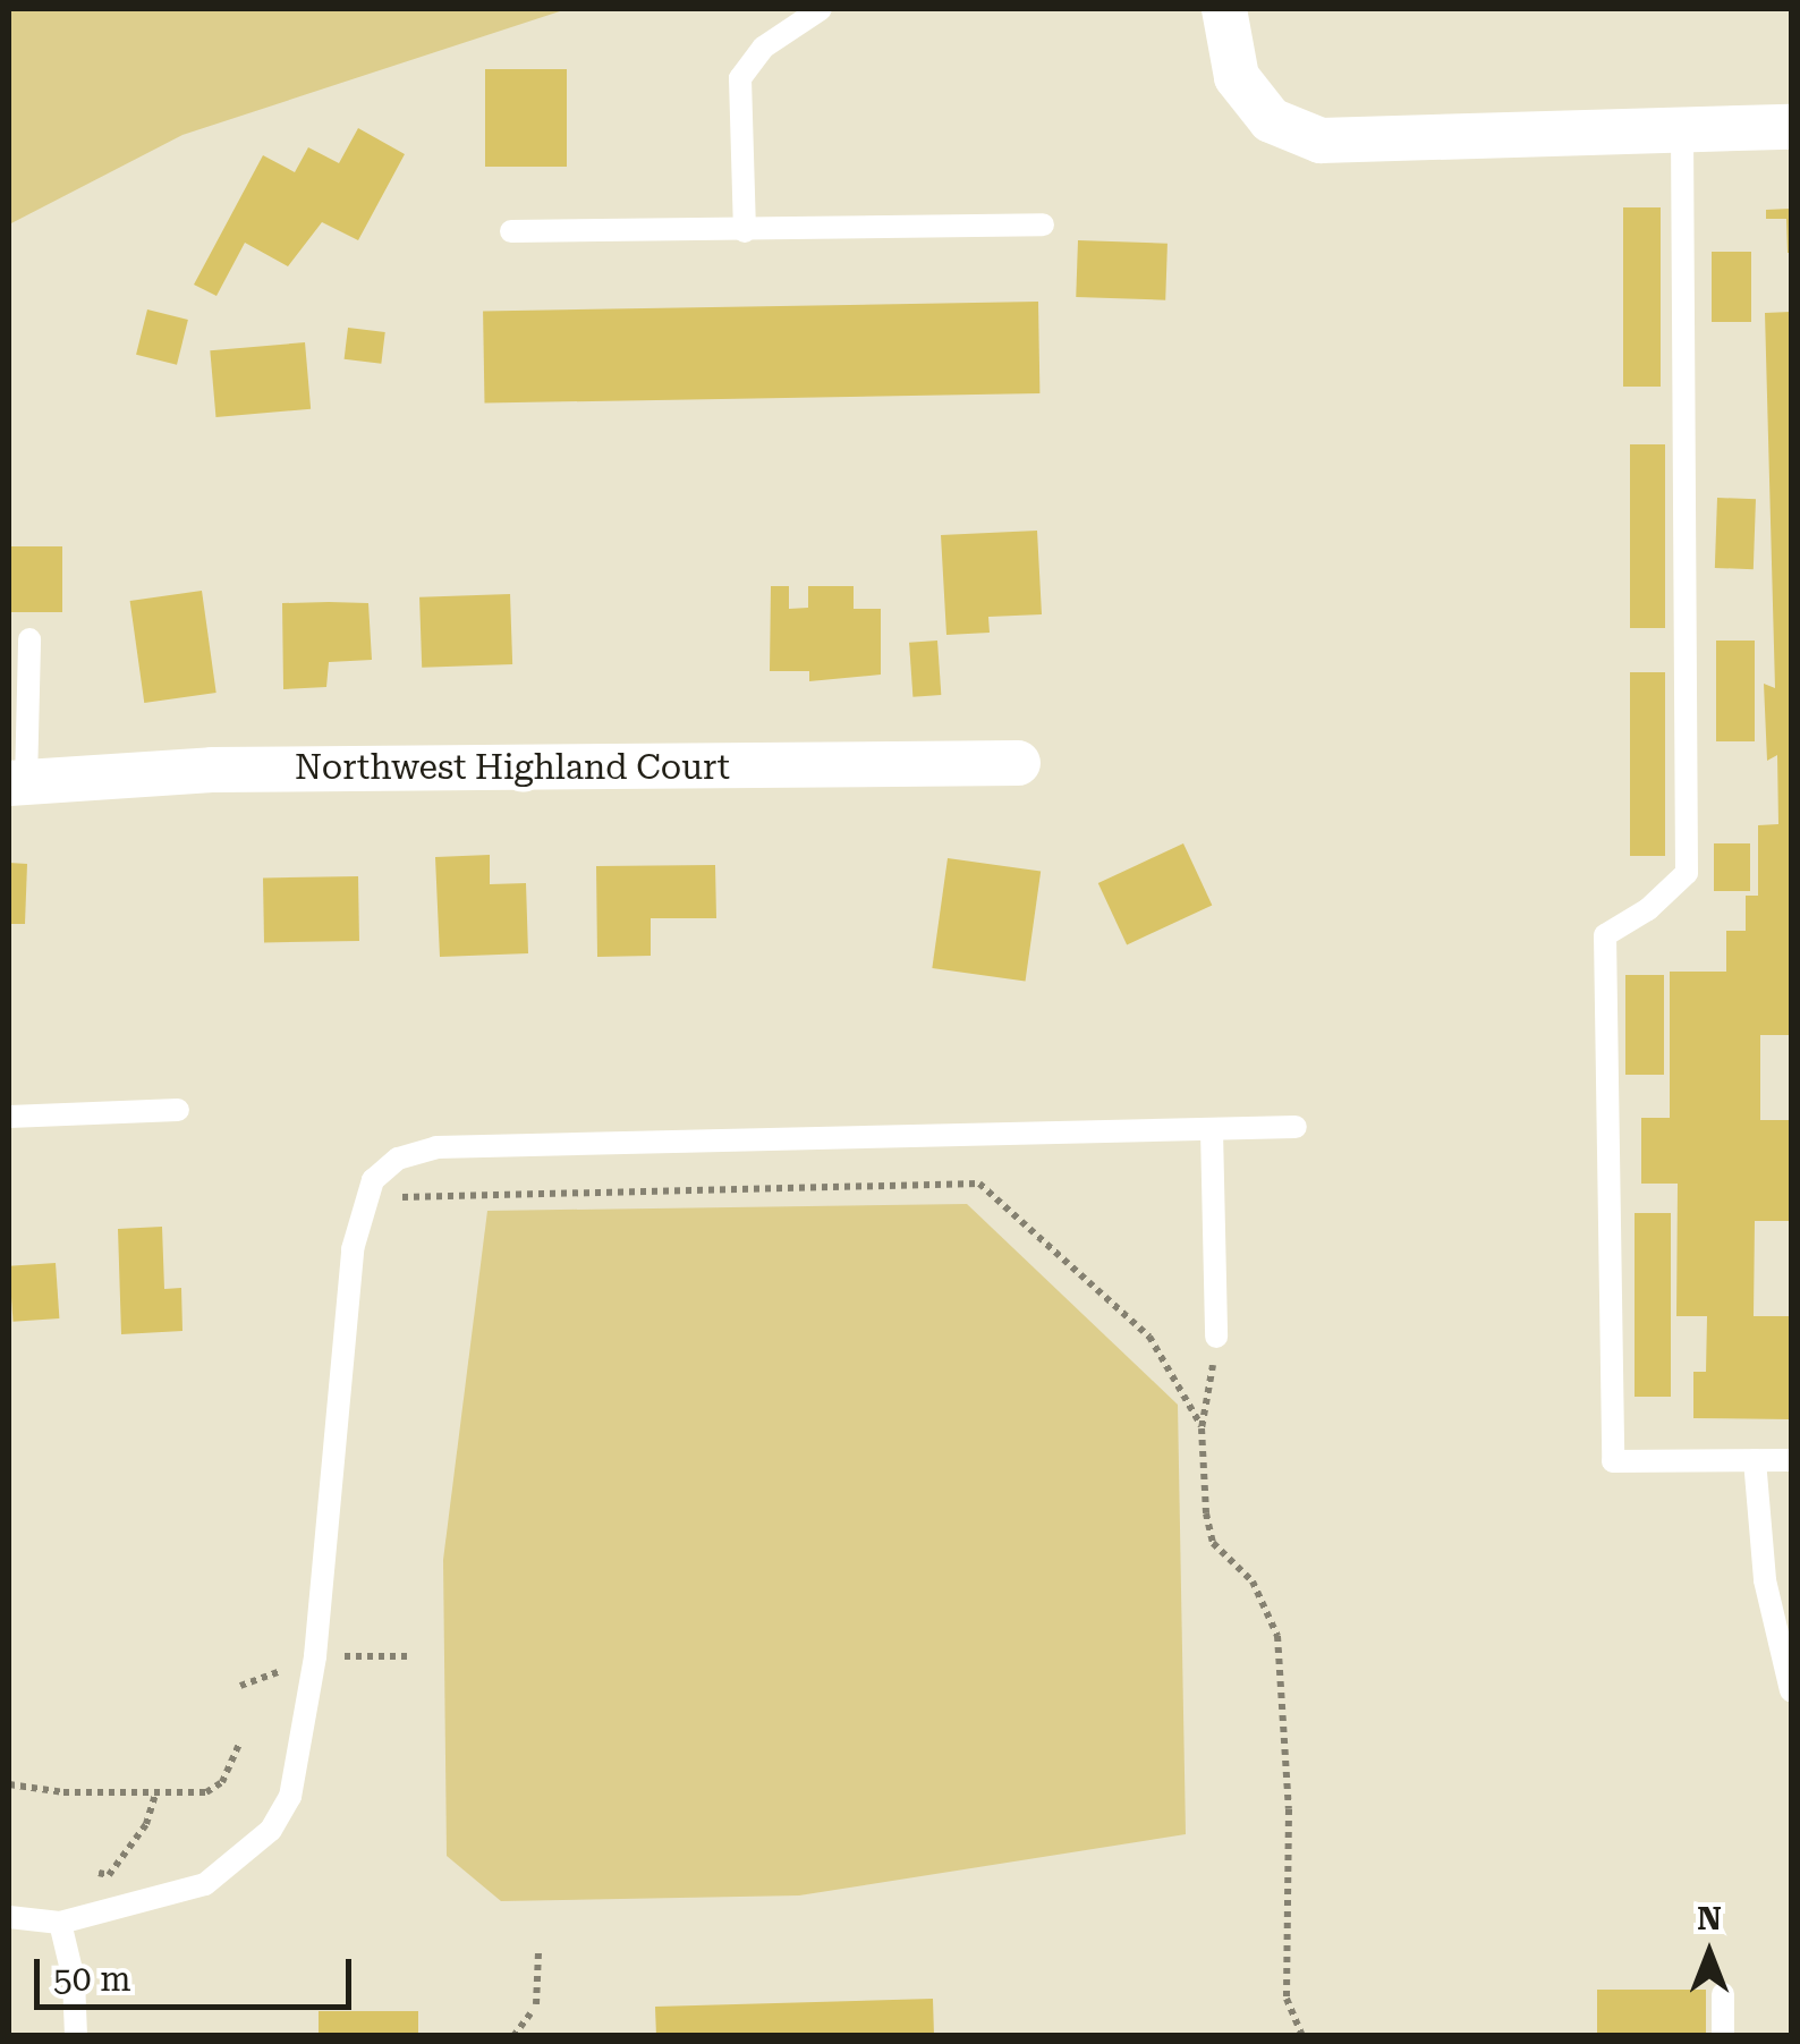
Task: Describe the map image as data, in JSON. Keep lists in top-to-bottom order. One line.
{"streets":{"street":["Northwest Highland Court"]},"scale_bar":"50 m","north":"top"}
